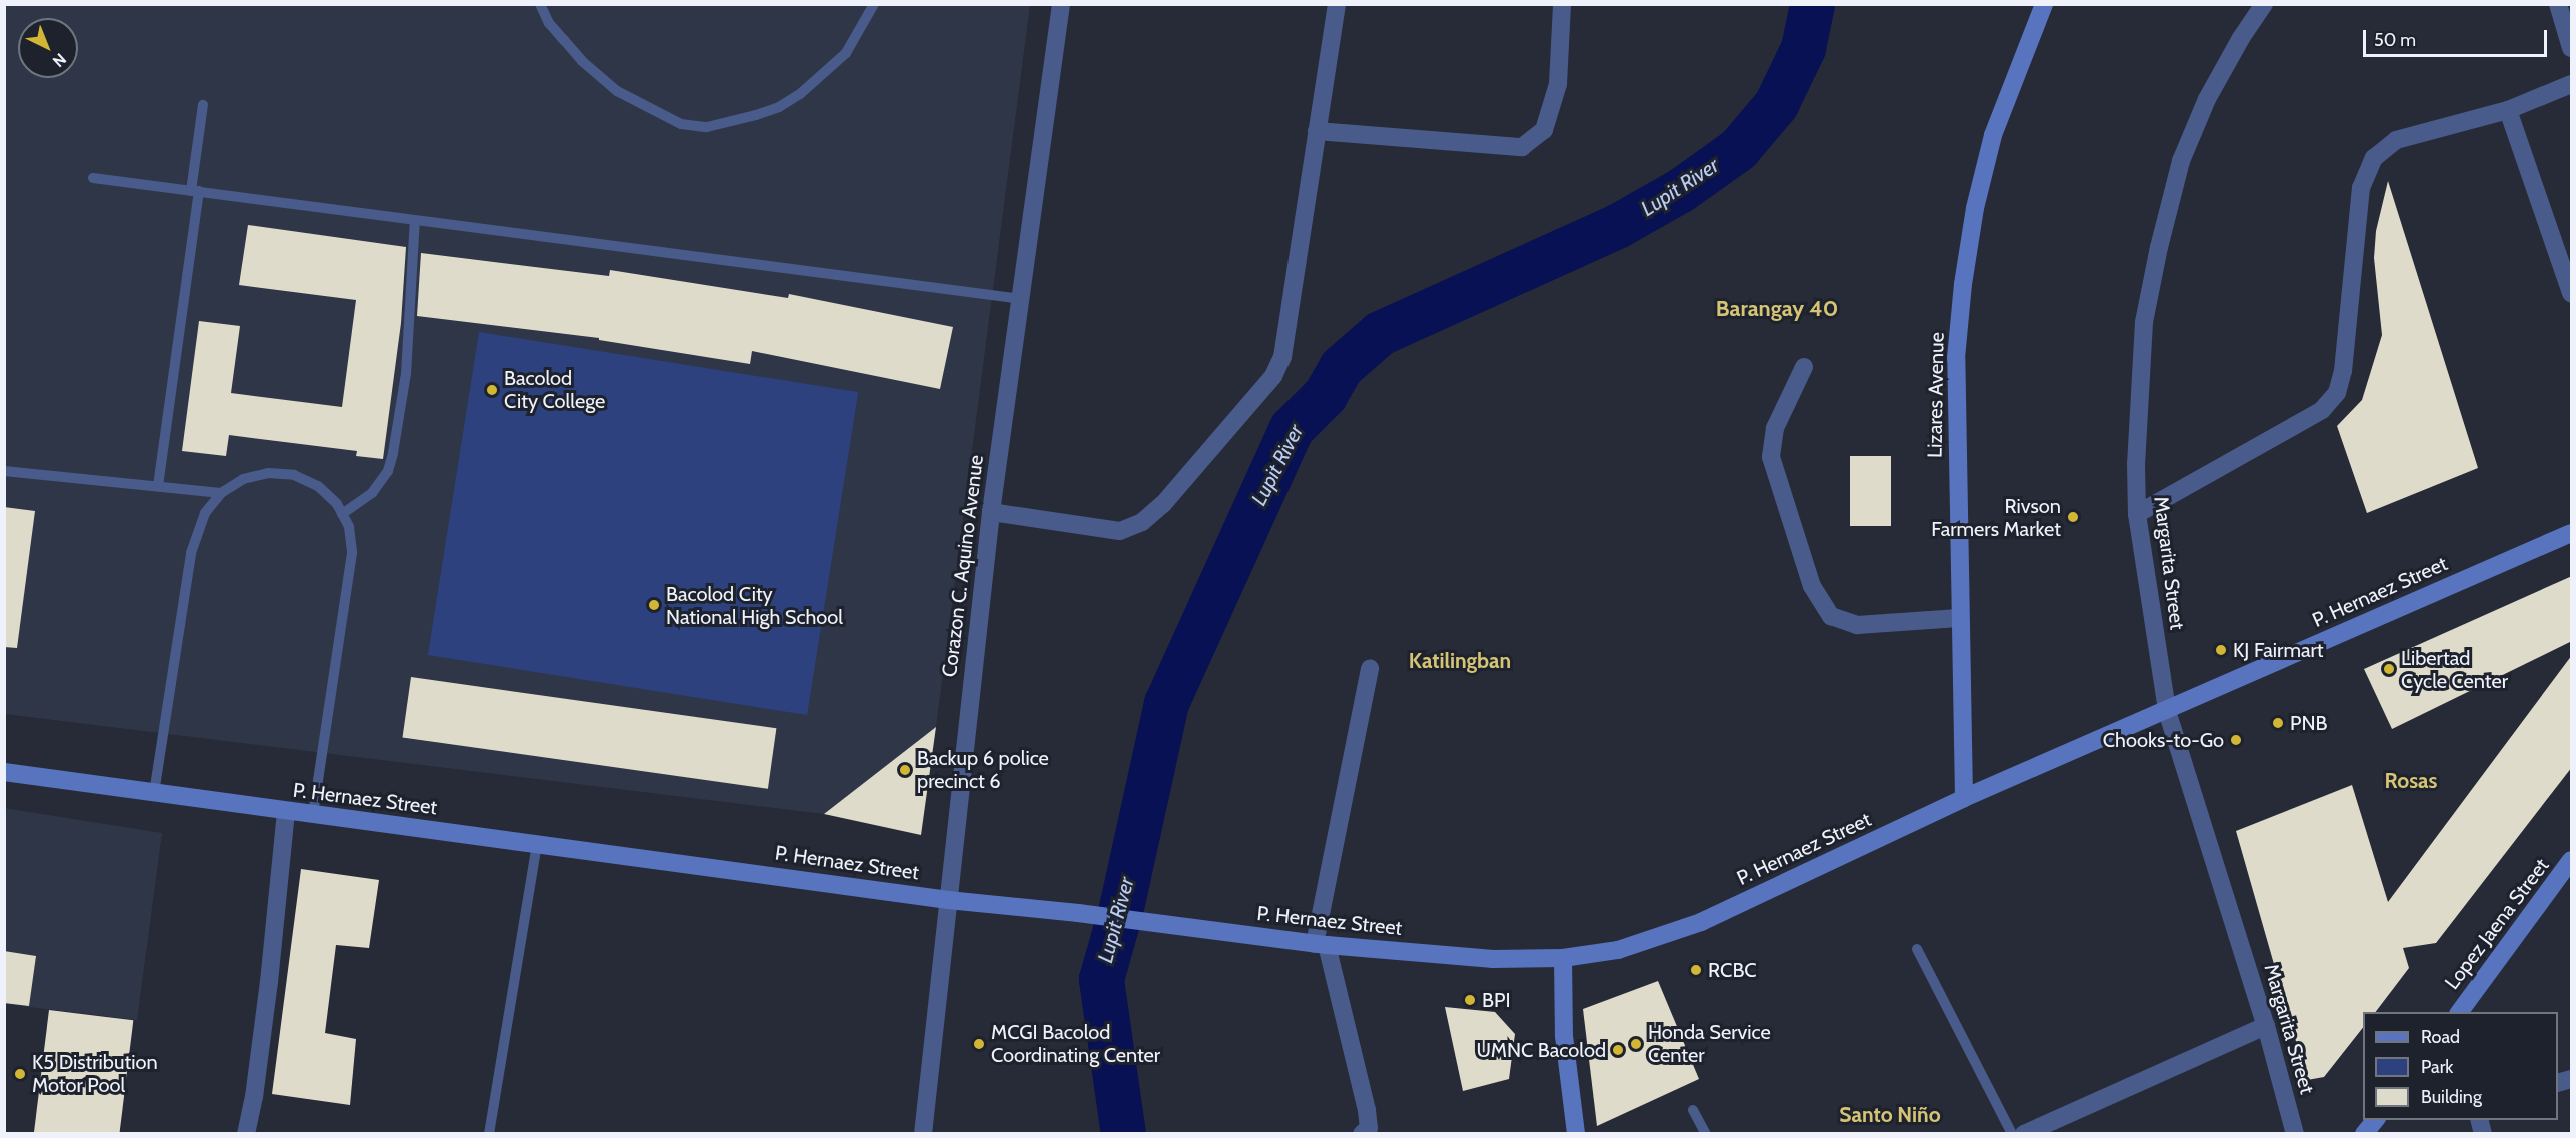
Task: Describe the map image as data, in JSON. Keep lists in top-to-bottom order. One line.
{"streets":{"main road":["Lizares Avenue","P. Hernaez Street","Lopez Jaena Street"],"street":["Margarita Street","Corazon C. Aquino Avenue"]},"crossings":[["Lizares Avenue","P. Hernaez Street"],["Margarita Street","P. Hernaez Street"],["Corazon C. Aquino Avenue","P. Hernaez Street"]],"districts":["Barangay 40","Katilingban","Rosas","Santo Niño"],"water":["Lupit River"],"places":["Bacolod City College","Rivson Farmers Market","Bacolod City National High School","KJ Fairmart","Libertad Cycle Center","PNB","Chooks-to-Go","Backup 6 police precinct 6","RCBC","BPI","MCGI Bacolod Coordinating Center","Honda Service Center","UMNC Bacolod","K5 Distribution Motor Pool"],"legend":["Road","Park","Building"],"scale_bar":"50 m","north":"bottom right"}
